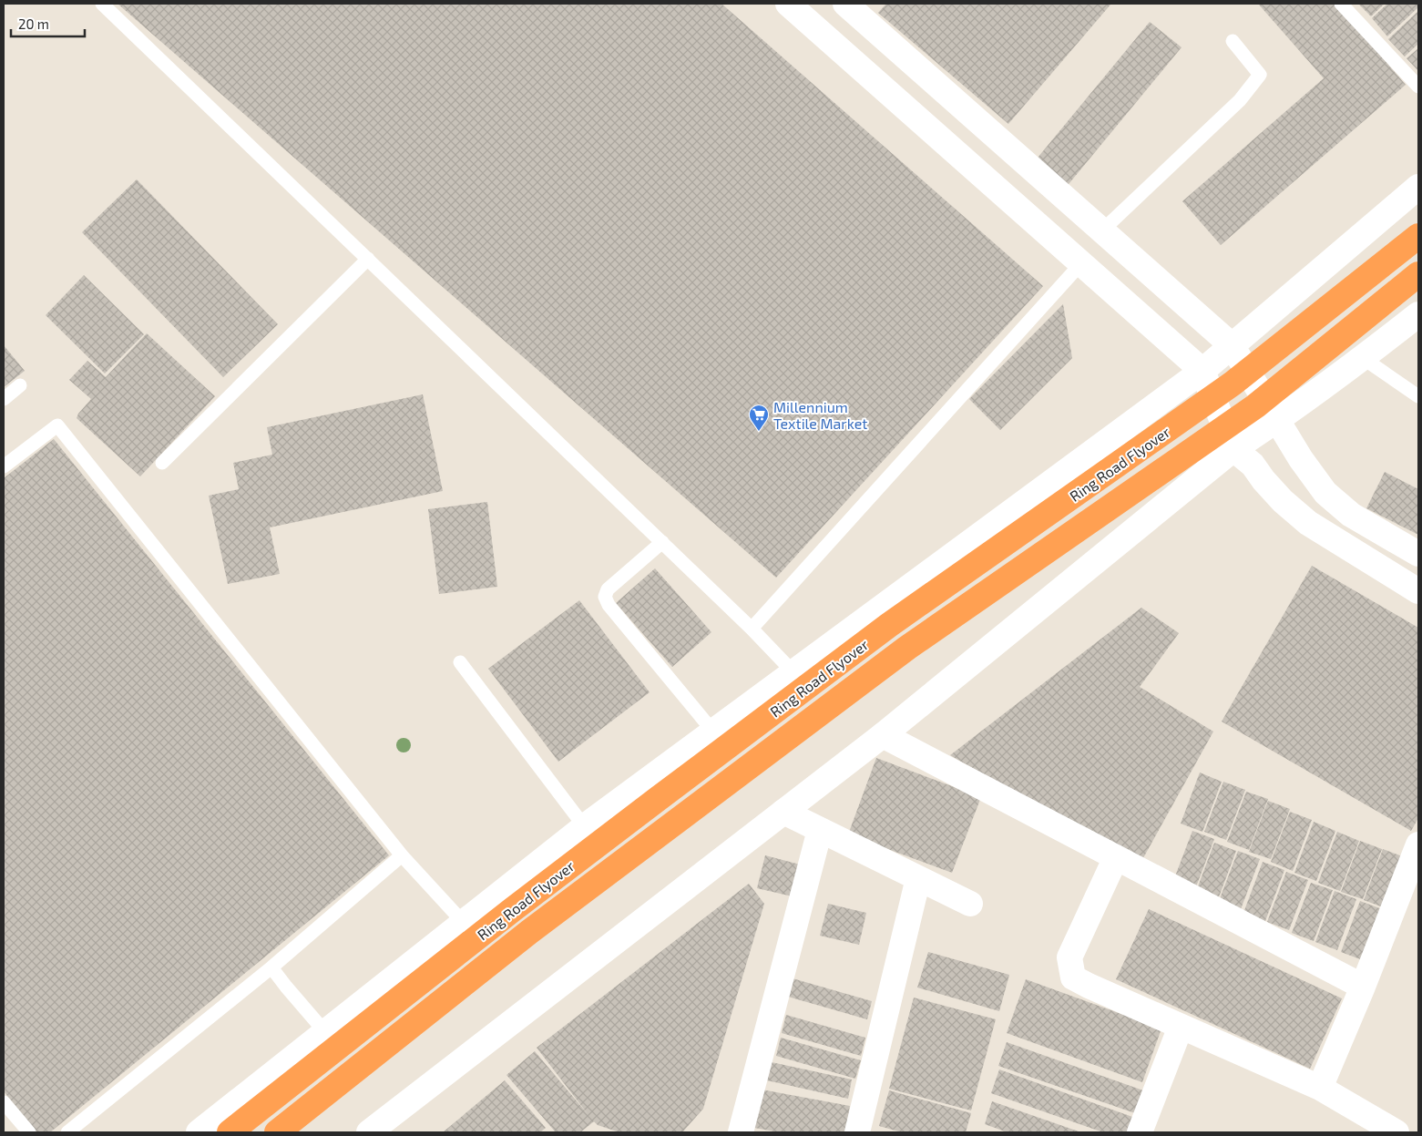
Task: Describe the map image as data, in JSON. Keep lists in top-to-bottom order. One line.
{"streets":{"highway":["Ring Road Flyover"]},"places":{"supermarket":["Millennium Textile Market"]},"scale_bar":"20 m"}
